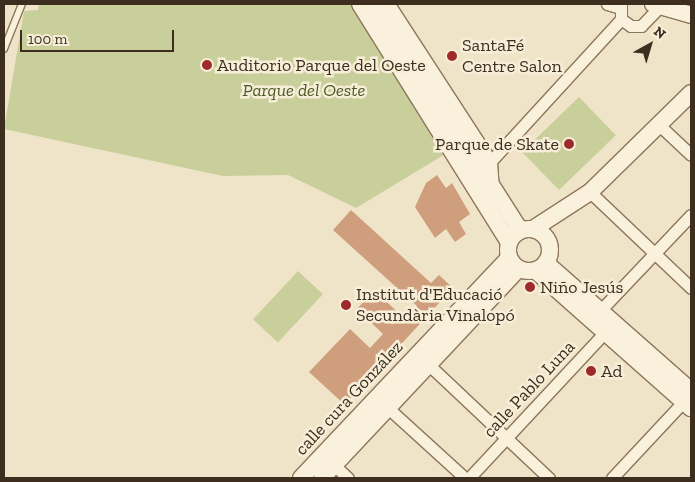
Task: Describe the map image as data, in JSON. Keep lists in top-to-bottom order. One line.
{"streets":{"main road":["calle cura González"],"street":["calle Pablo Luna"]},"parks":["Parque del Oeste"],"places":["SantaFé Centre Salon","Auditorio Parque del Oeste","Parque de Skate","Niño Jesús","Institut d'Educació Secundària Vinalopó","Ad"],"scale_bar":"100 m","north":"top right"}
